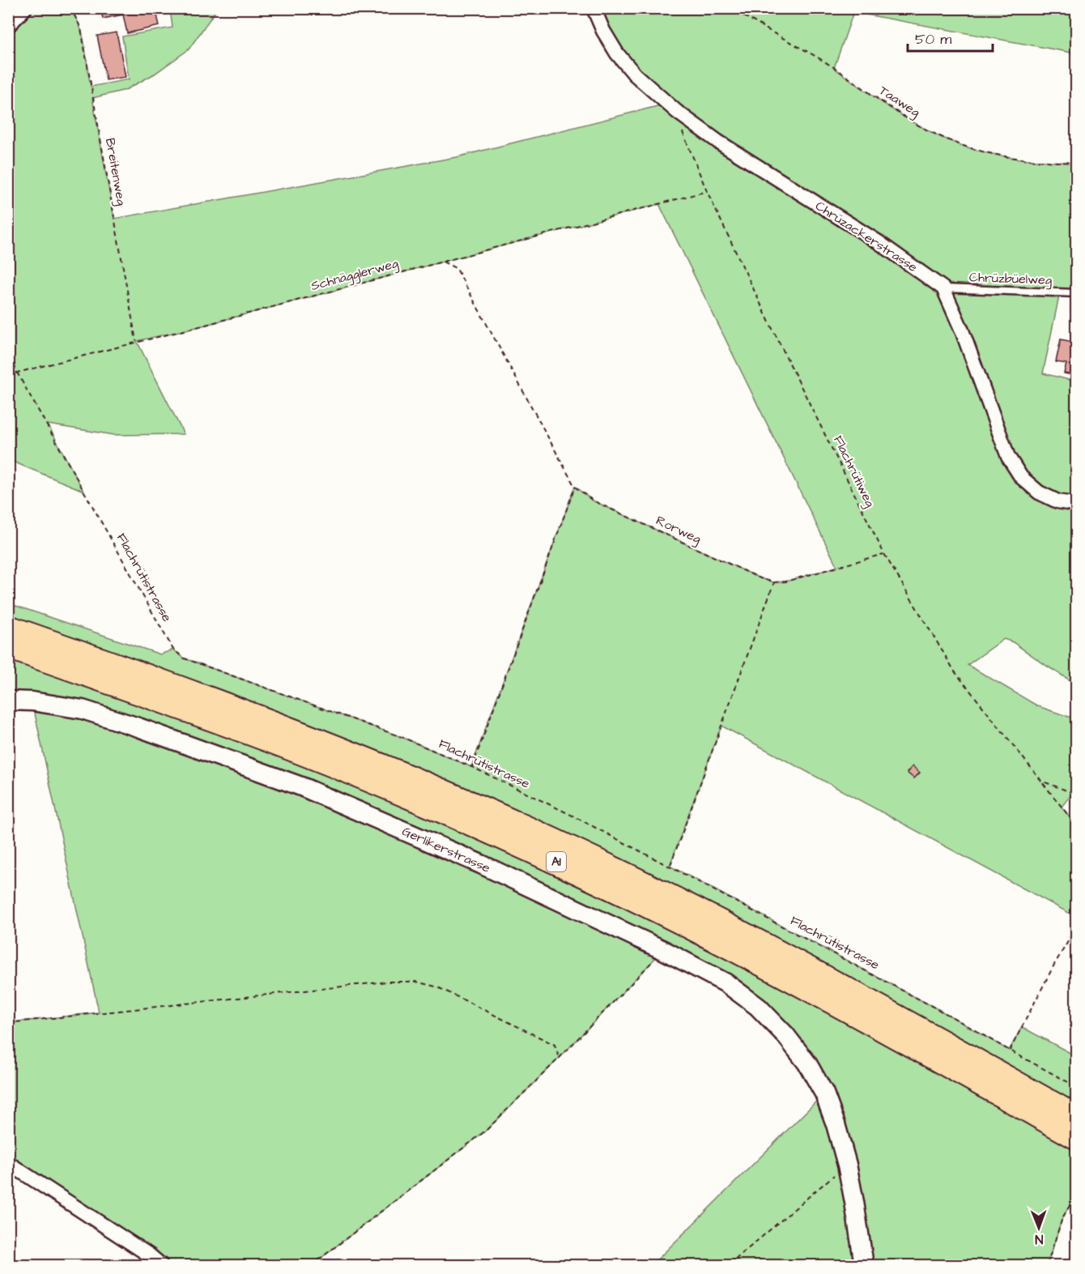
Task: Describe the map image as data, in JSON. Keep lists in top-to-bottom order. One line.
{"streets":{"highway":["A1"],"street":["Chrüzackerstrasse","Gerlikerstrasse"],"lane":["Chrüzbüelweg"],"path":["Taaweg","Breitenweg","Schnägglerweg","Flachrütiweg","Rorweg","Flachrütistrasse"]},"crossings":[["Breitenweg","Schnägglerweg"],["Chrüzackerstrasse","Chrüzbüelweg"],["Chrüzackerstrasse","Flachrütiweg"],["Schnägglerweg","Flachrütiweg"],["Schnägglerweg","Flachrütistrasse"]],"scale_bar":"50 m","north":"bottom"}
